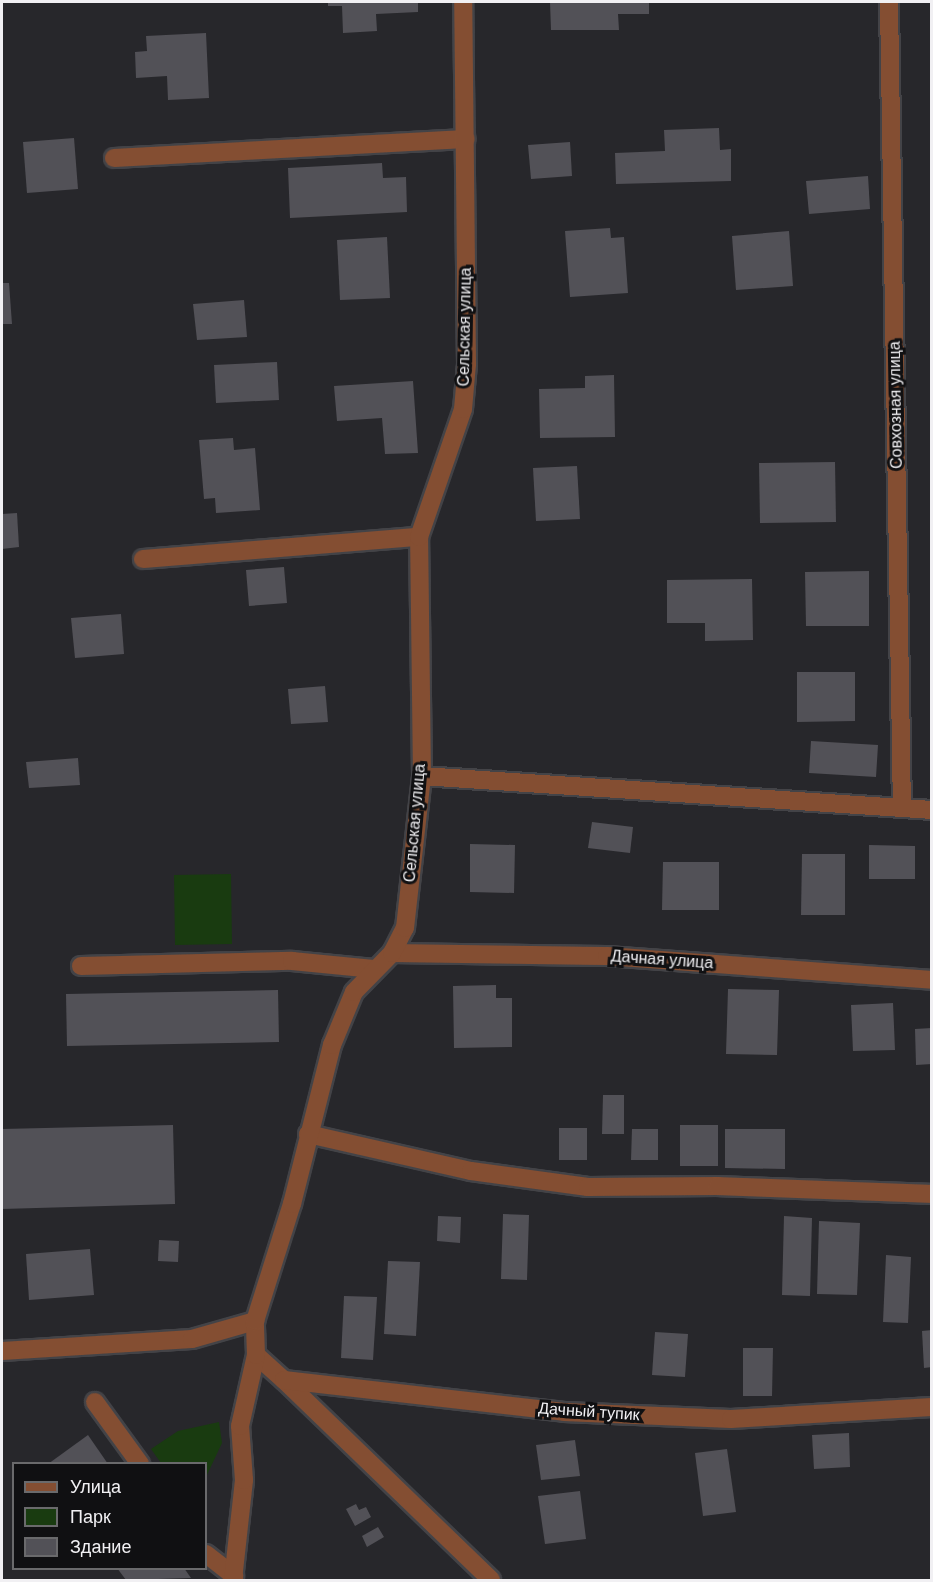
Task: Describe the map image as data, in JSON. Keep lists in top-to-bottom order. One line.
{"streets":{"street":["Сельская улица","Совхозная улица","Дачная улица","Дачный тупик"]},"crossings":[["Сельская улица","Дачная улица"]],"legend":["Улица","Парк","Здание"]}
